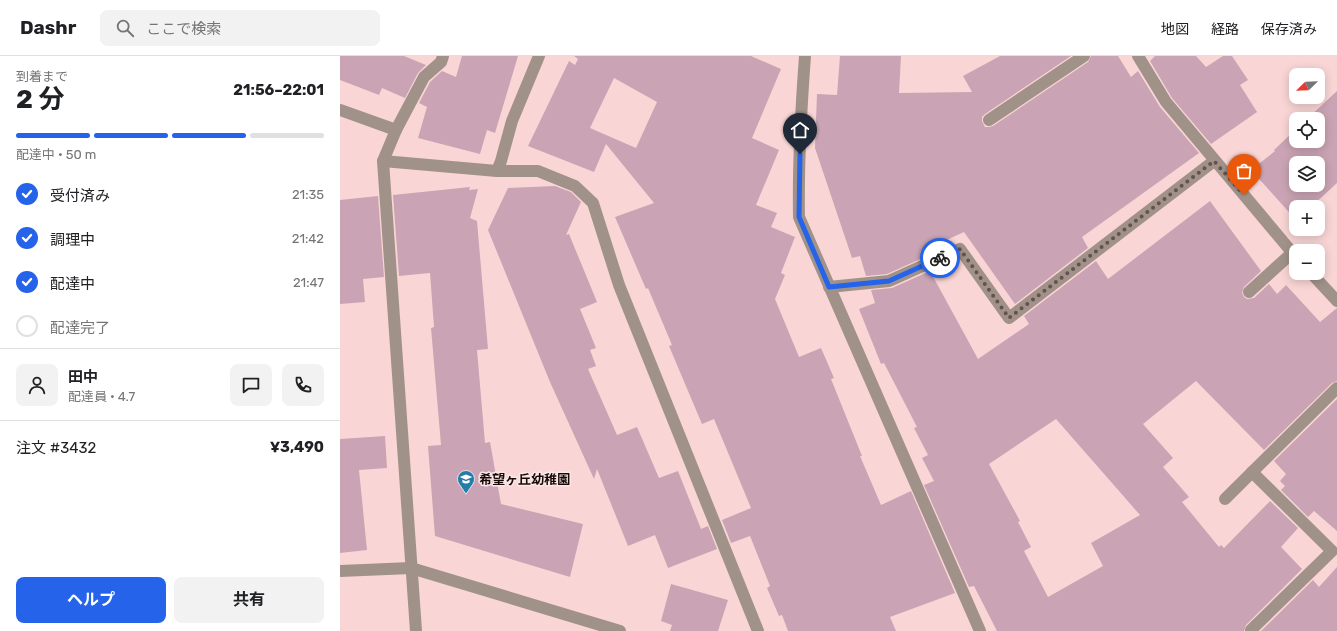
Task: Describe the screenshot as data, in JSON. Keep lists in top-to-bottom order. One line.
{"places":{"school or university":["希望ヶ丘幼稚園"]},"north":"bottom left","page":{"header":"Dashr","search":"ここで検索","nav":["地図","経路","保存済み"],"heading":["2 分","到着まで","21:56–22:01"],"panel":["田中","配達員 · 4.7","注文 #3432","¥3,490"],"map_buttons":["+","−"],"bar":"配達中 · 50 m","list":[["受付済み","21:35"],["調理中","21:42"],["配達中","21:47"],"配達完了"],"buttons":["ヘルプ","共有"]}}
